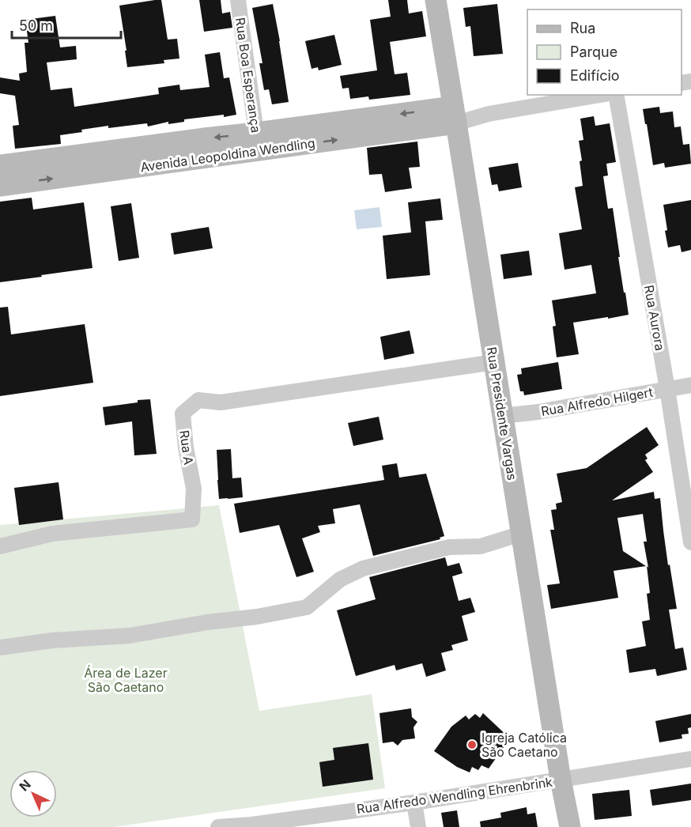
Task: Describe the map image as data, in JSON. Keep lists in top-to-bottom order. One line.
{"streets":{"main road":["Avenida Leopoldina Wendling","Rua Presidente Vargas"],"street":["Rua Boa Esperança","Rua Aurora","Rua Alfredo Hilgert","Rua A","Rua Alfredo Wendling Ehrenbrink"]},"crossings":[["Rua Boa Esperança","Avenida Leopoldina Wendling"],["Avenida Leopoldina Wendling","Rua Presidente Vargas"],["Rua Aurora","Rua Alfredo Hilgert"],["Rua Alfredo Hilgert","Rua Presidente Vargas"],["Rua Presidente Vargas","Rua A"],["Rua Presidente Vargas","Rua Alfredo Wendling Ehrenbrink"]],"parks":["Área de Lazer São Caetano"],"places":["Igreja Católica São Caetano"],"legend":["Rua","Parque","Edifício"],"scale_bar":"50 m","north":"top left"}
